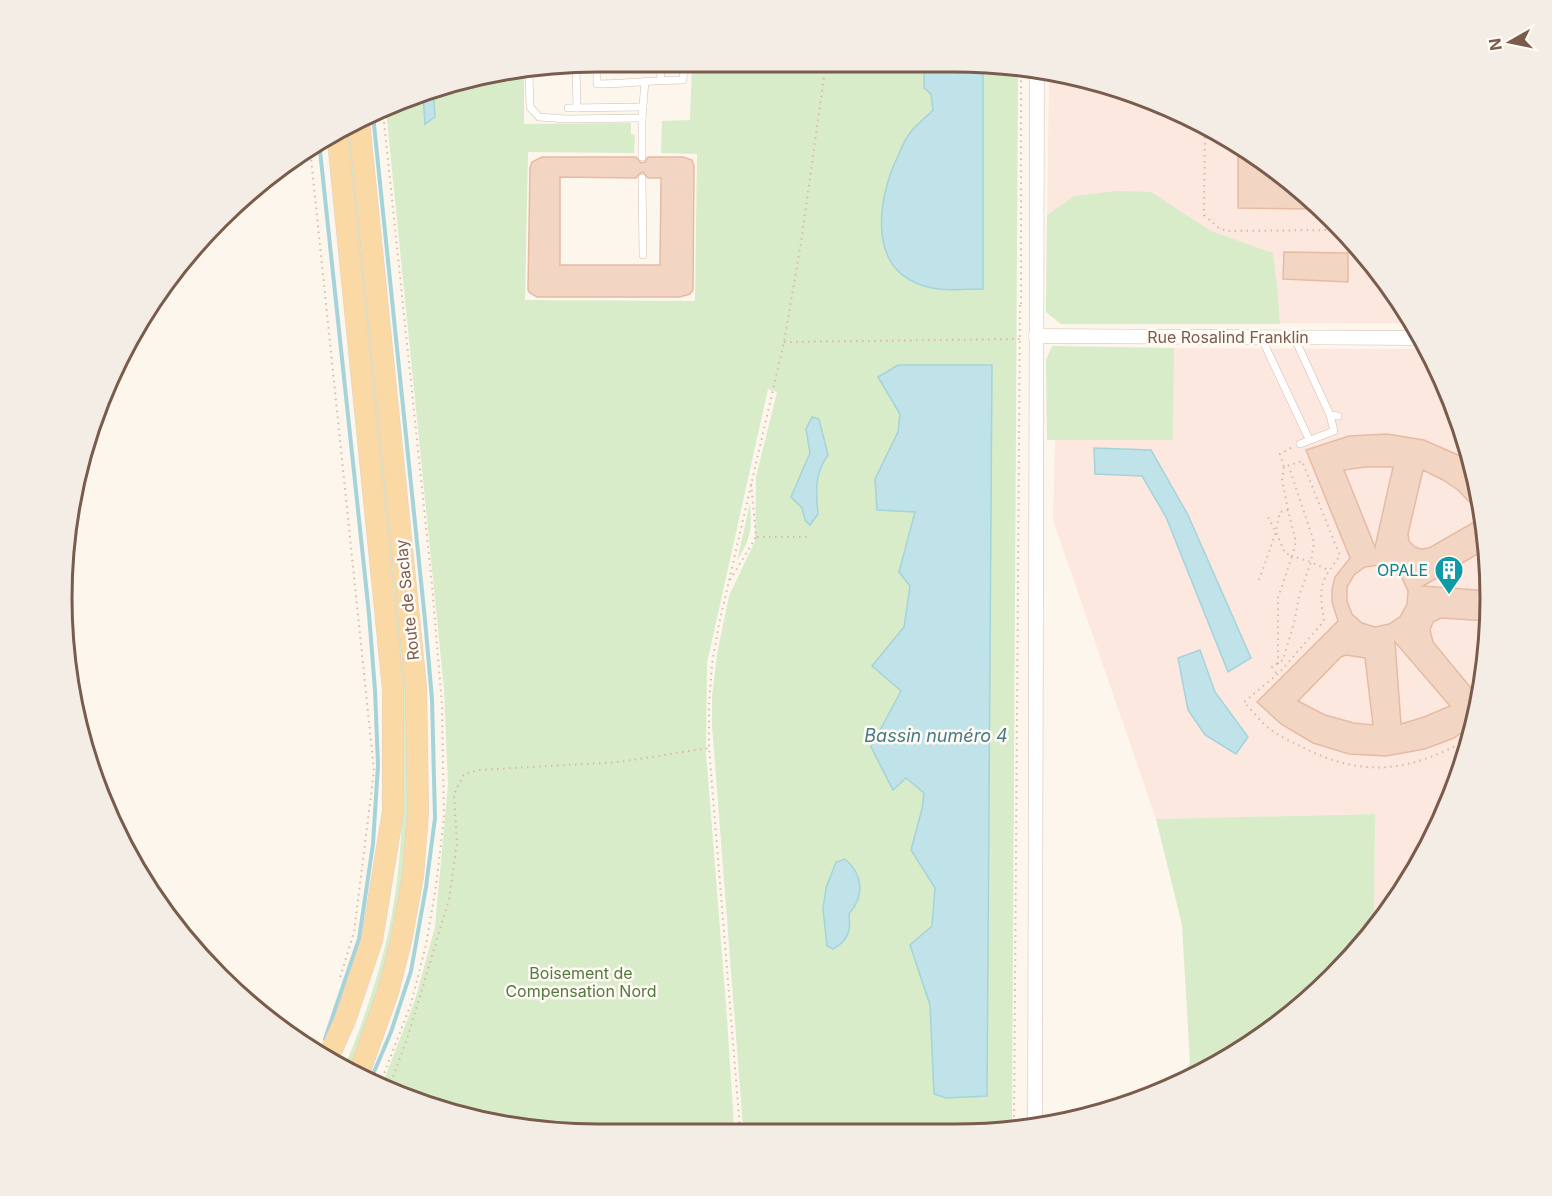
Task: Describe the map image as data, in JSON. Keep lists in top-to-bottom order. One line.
{"streets":{"main road":["Route de Saclay"],"street":["Rue Rosalind Franklin"]},"water":["Bassin numéro 4"],"parks":["Boisement de Compensation Nord"],"places":{"building":["OPALE"]},"north":"left"}
